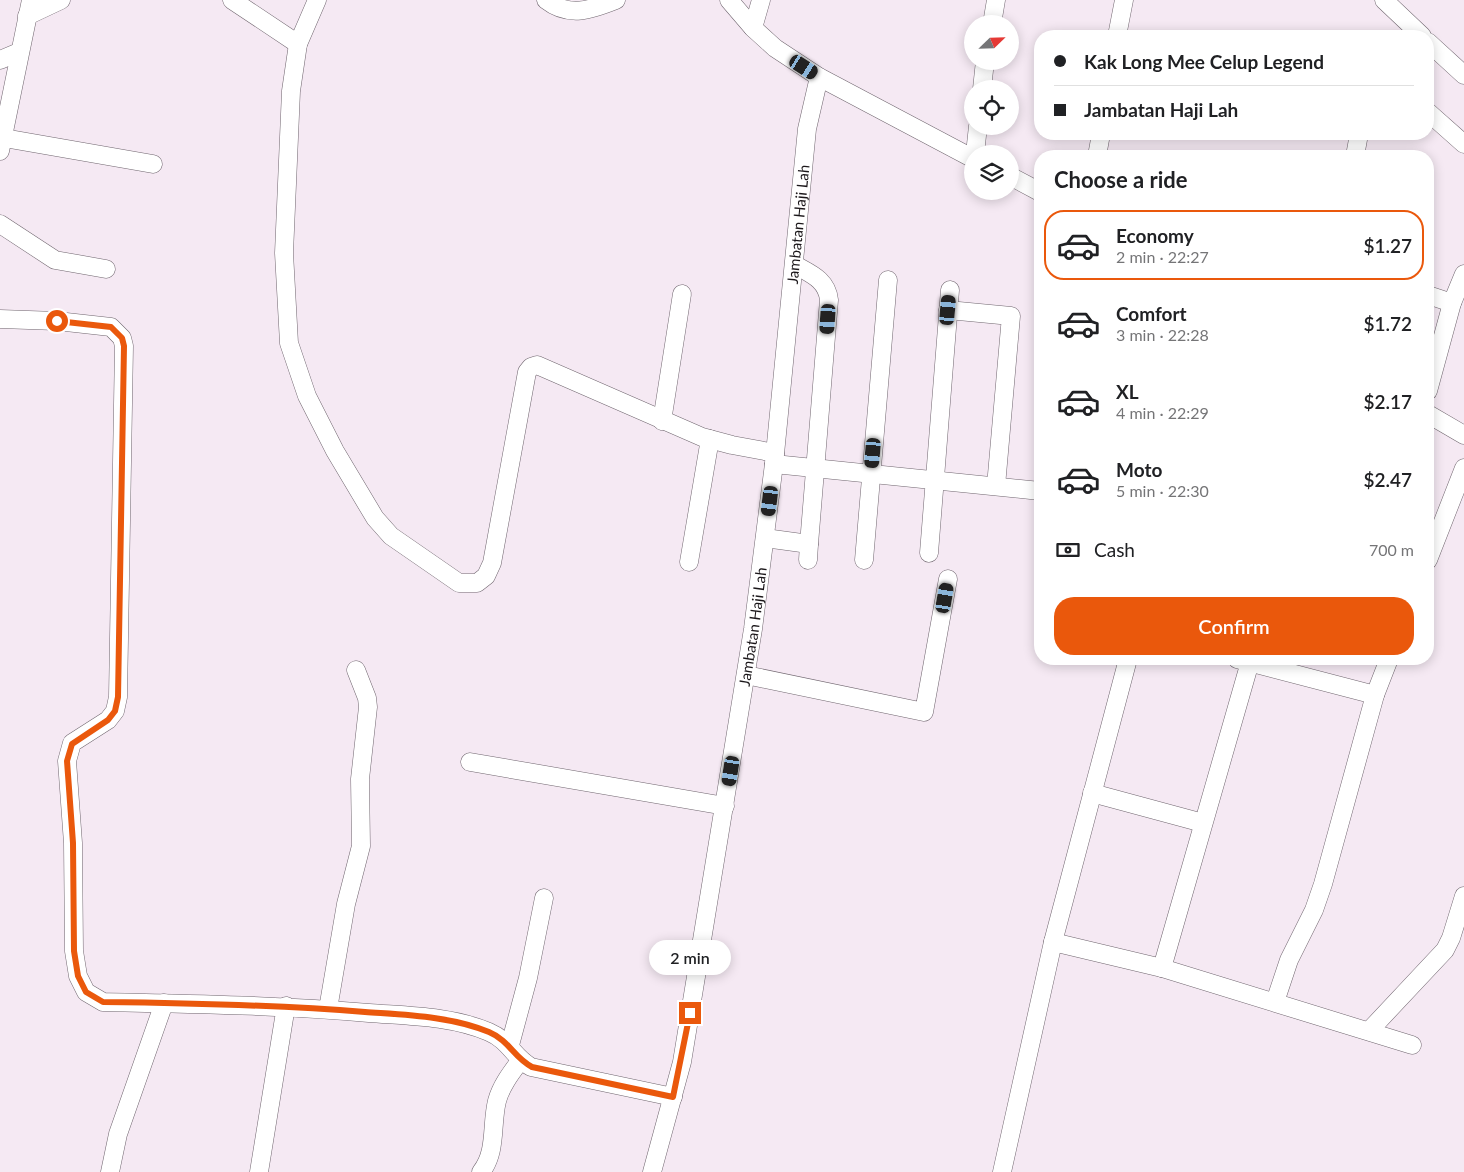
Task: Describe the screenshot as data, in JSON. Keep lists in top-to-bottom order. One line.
{"streets":{"street":["Jambatan Haji Lah"]},"north":"top right","page":{"banner":["Kak Long Mee Celup Legend","Jambatan Haji Lah"],"heading":"Choose a ride","list":[{"name":"Economy","note":"2 min · 22:27","value":"$1.27"},{"name":"Comfort","note":"3 min · 22:28","value":"$1.72"},{"name":"XL","note":"4 min · 22:29","value":"$2.17"},{"name":"Moto","note":"5 min · 22:30","value":"$2.47"}],"pay":["Cash","700 m"],"buttons":"Confirm","bubble":"2 min"}}
